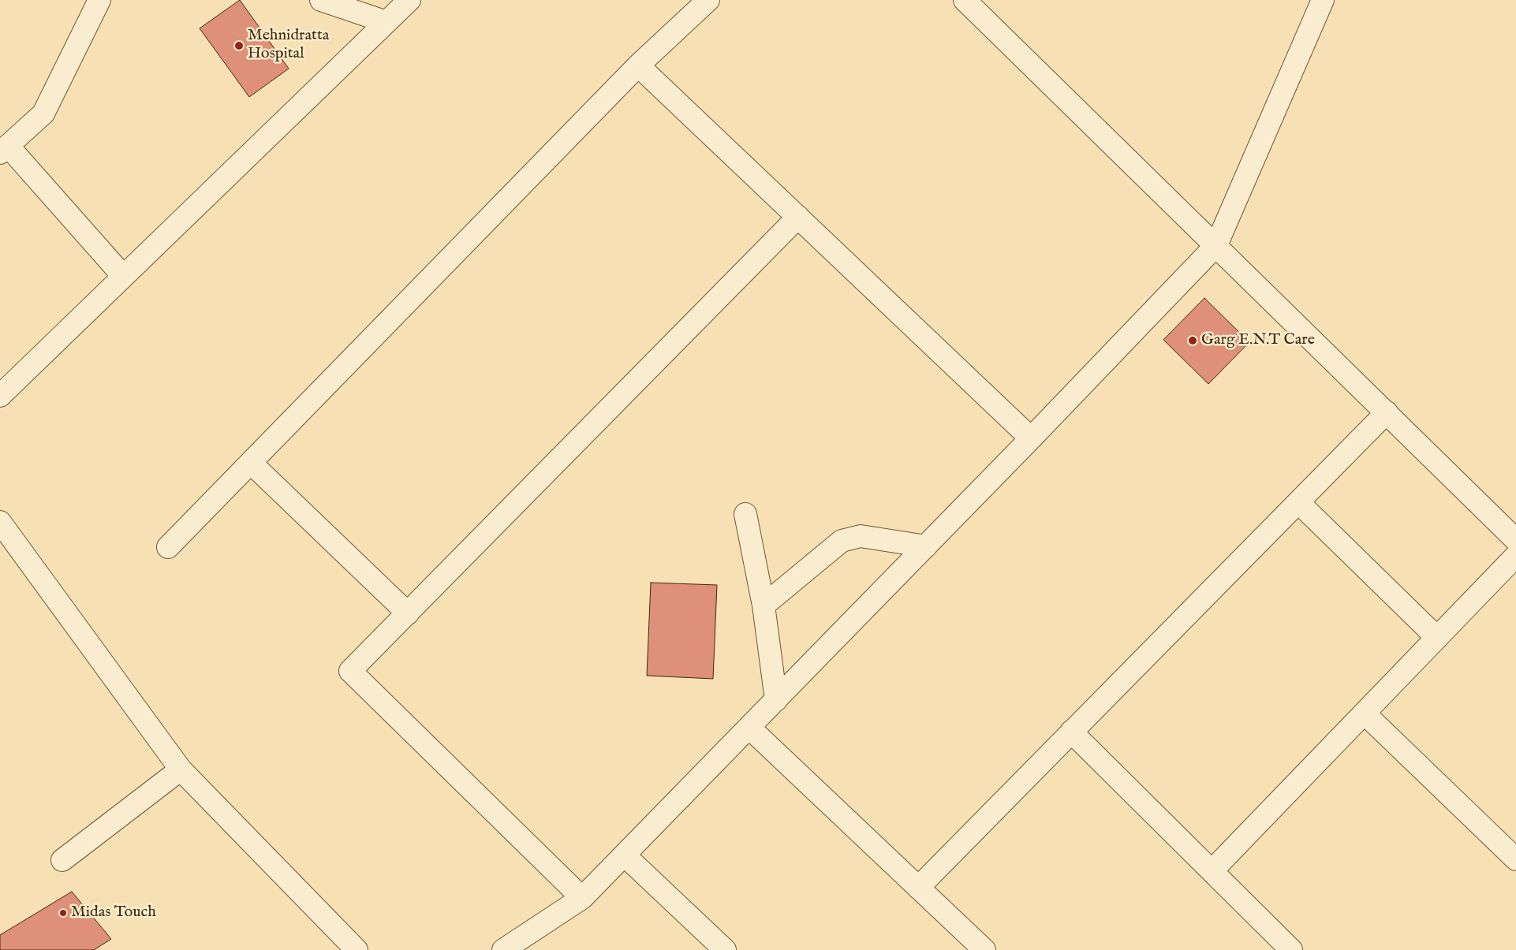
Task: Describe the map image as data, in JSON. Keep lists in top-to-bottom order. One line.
{"places":["Mehnidratta Hospital","Garg E.N.T Care","Midas Touch"]}
